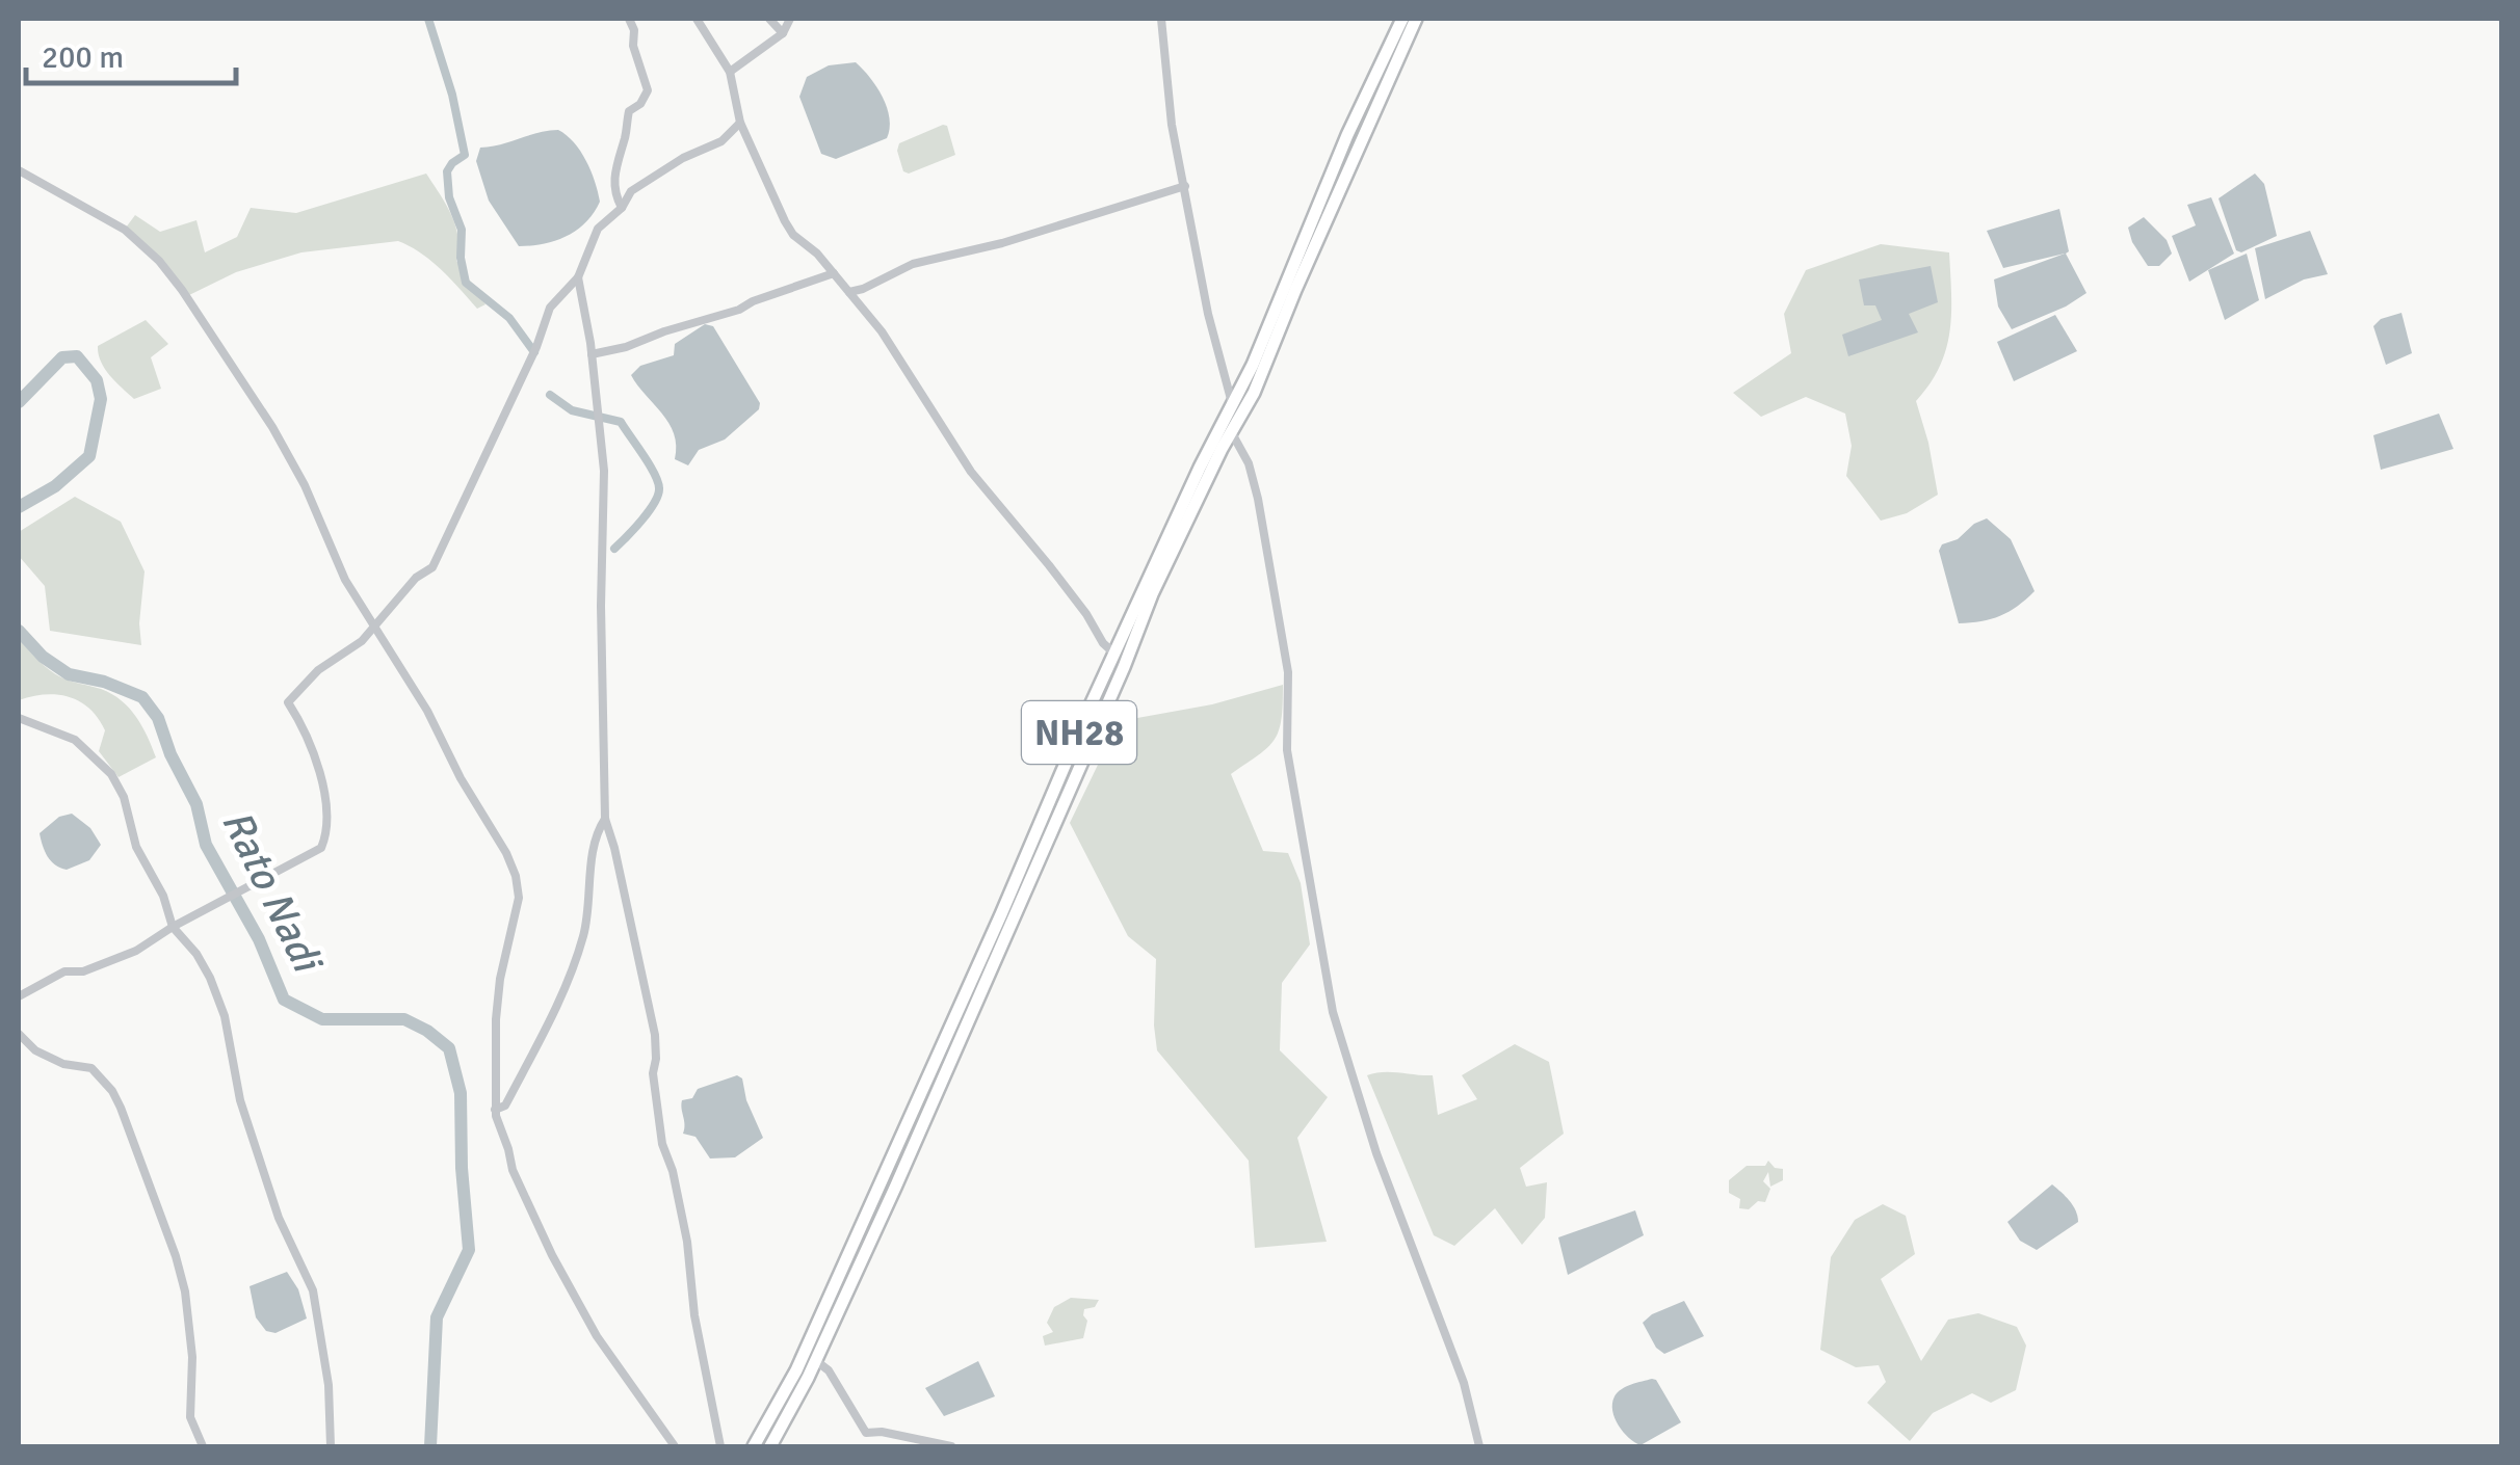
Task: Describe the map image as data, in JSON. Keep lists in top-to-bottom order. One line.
{"streets":{"highway":["NH28"]},"water":["Rato Nadi"],"scale_bar":"200 m"}
